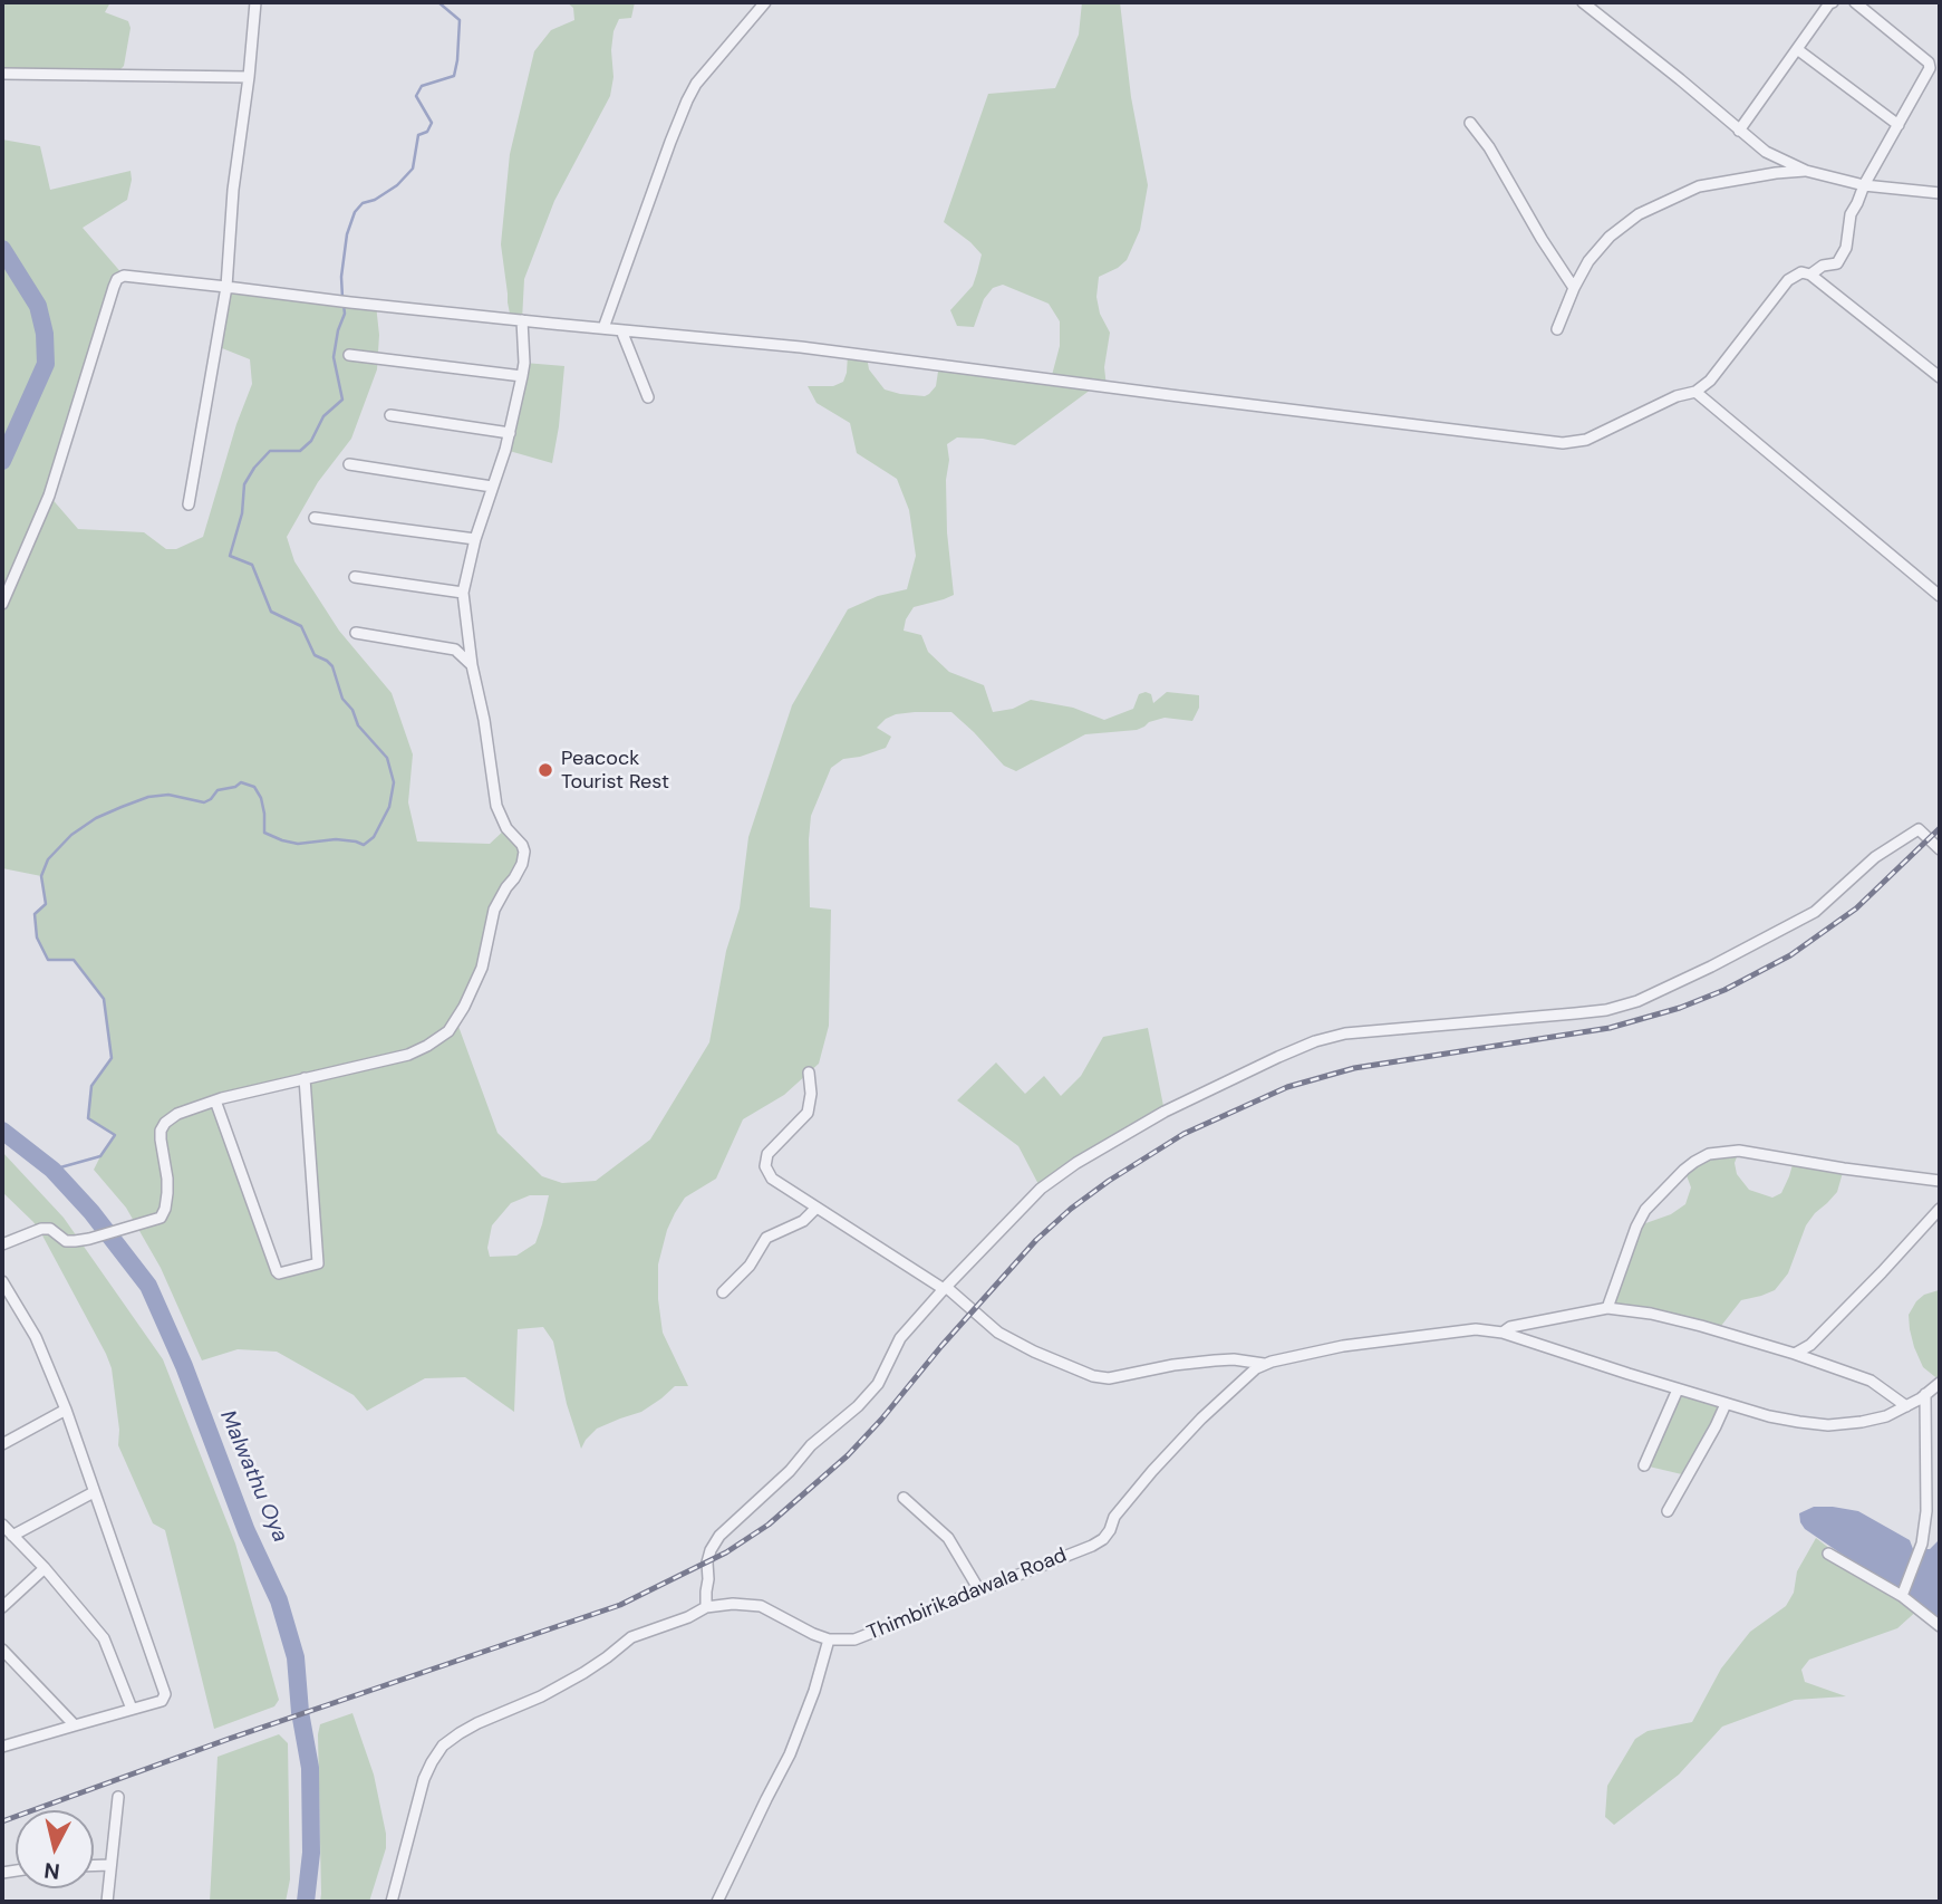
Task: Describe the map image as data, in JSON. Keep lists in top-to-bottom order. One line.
{"streets":{"street":["Thimbirikadawala Road"]},"water":["Malwathu Oya"],"places":["Peacock Tourist Rest"],"north":"bottom"}
